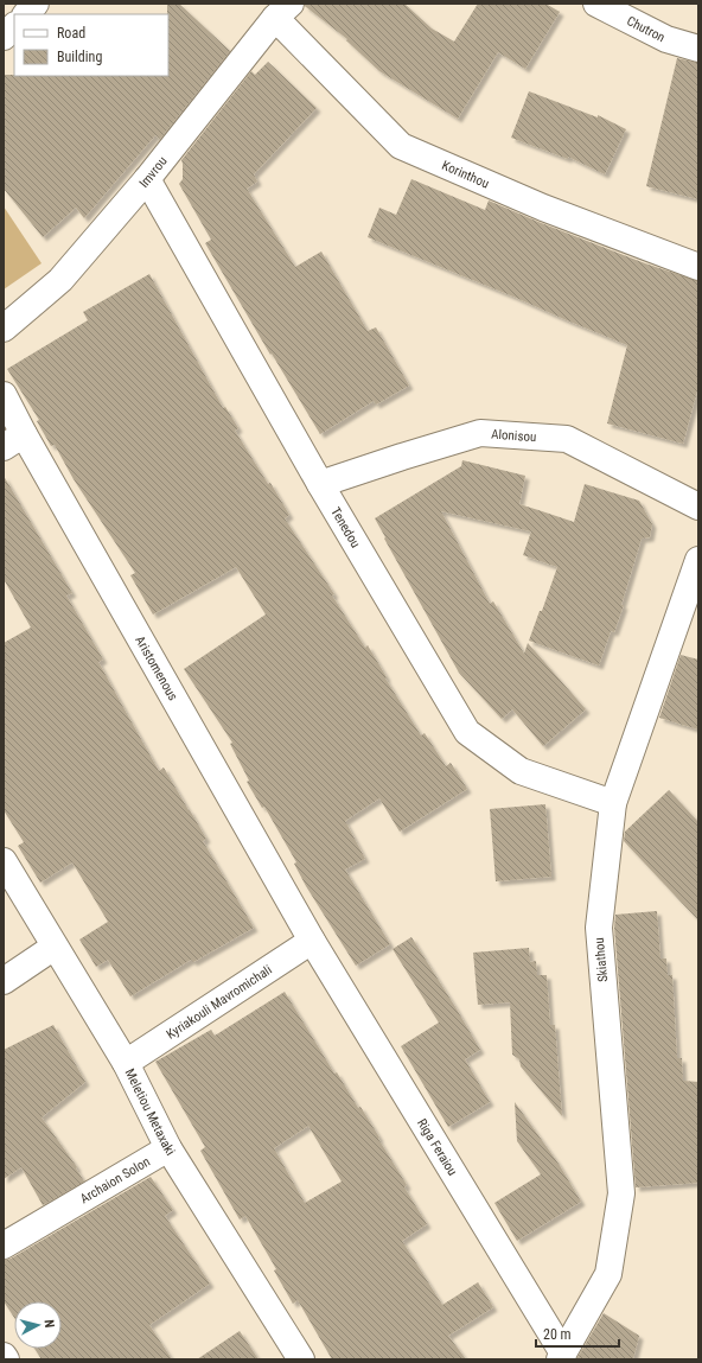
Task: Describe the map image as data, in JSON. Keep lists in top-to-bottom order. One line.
{"streets":{"street":["Chutron","Imvrou","Korinthou","Alonisou","Tenedou","Aristomenous","Skiathou","Kyriakouli Mavromichali","Meletiou Metaxaki","Riga Feraiou","Archaion Solon"]},"crossings":[["Imvrou","Korinthou"],["Imvrou","Tenedou"],["Alonisou","Tenedou"],["Tenedou","Skiathou"],["Aristomenous","Kyriakouli Mavromichali"],["Aristomenous","Riga Feraiou"],["Skiathou","Riga Feraiou"],["Kyriakouli Mavromichali","Meletiou Metaxaki"],["Kyriakouli Mavromichali","Riga Feraiou"],["Meletiou Metaxaki","Archaion Solon"]],"legend":["Road","Building"],"scale_bar":"20 m","north":"right"}
